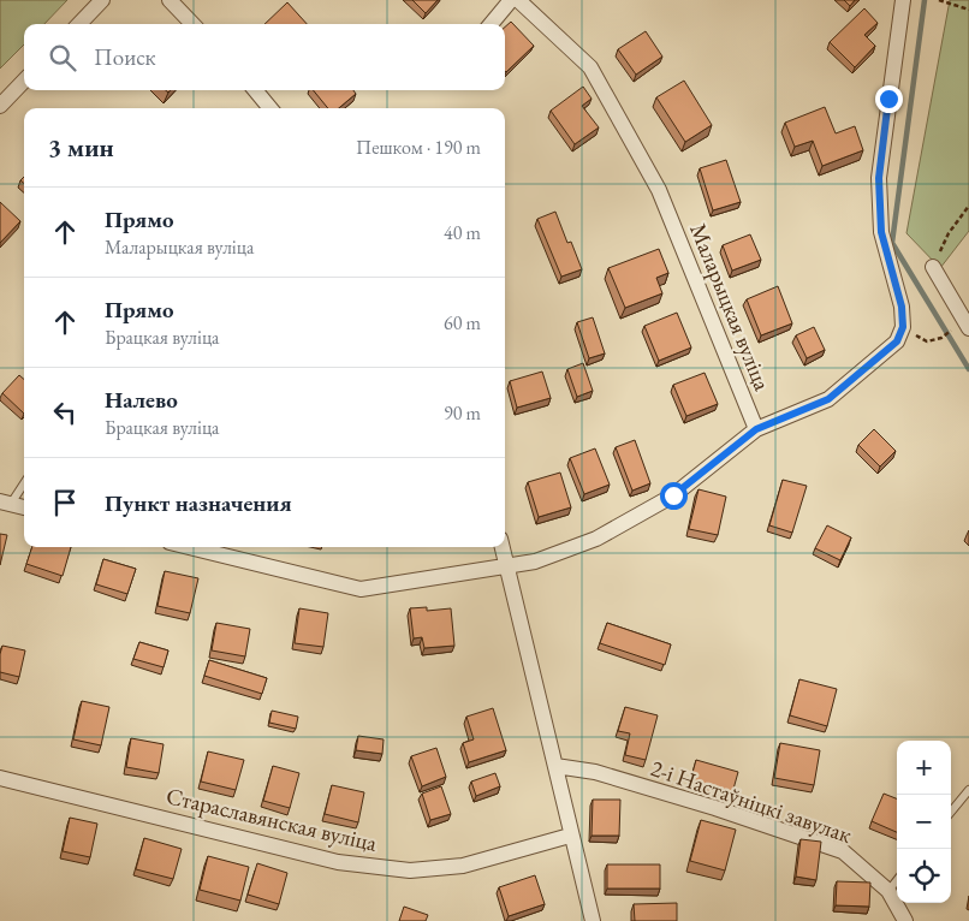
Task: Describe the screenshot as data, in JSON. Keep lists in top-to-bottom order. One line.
{"streets":{"street":["Маларыцкая вуліца","2-і Настаўніцкі завулак","Стараславянская вуліца"]},"page":{"search":"Поиск","heading":["3 мин","Пешком · 190 m"],"list":[["Прямо","Маларыцкая вуліца","40 m"],["Прямо","Брацкая вуліца","60 m"],["Налево","Брацкая вуліца","90 m"],"Пункт назначения"],"map_buttons":["+","−"]}}
